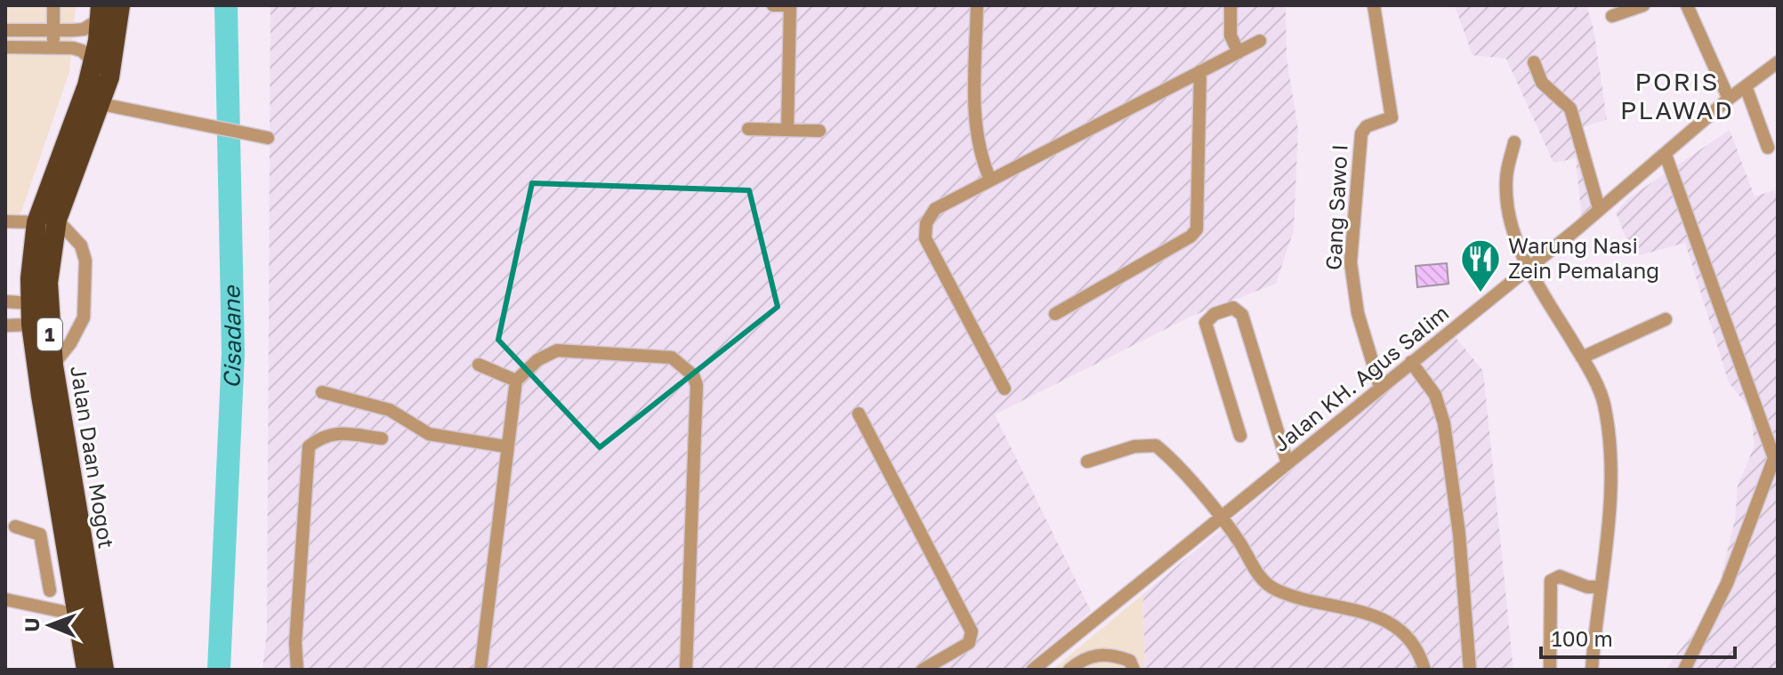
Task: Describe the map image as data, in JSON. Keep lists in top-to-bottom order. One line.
{"streets":{"highway":["1","Jalan Daan Mogot"],"street":["Gang Sawo I","Jalan KH. Agus Salim"]},"crossings":[["Gang Sawo I","Jalan KH. Agus Salim"]],"districts":["PORIS PLAWAD"],"water":["Cisadane"],"places":{"restaurant":["Warung Nasi Zein Pemalang"]},"scale_bar":"100 m","north":"left"}
